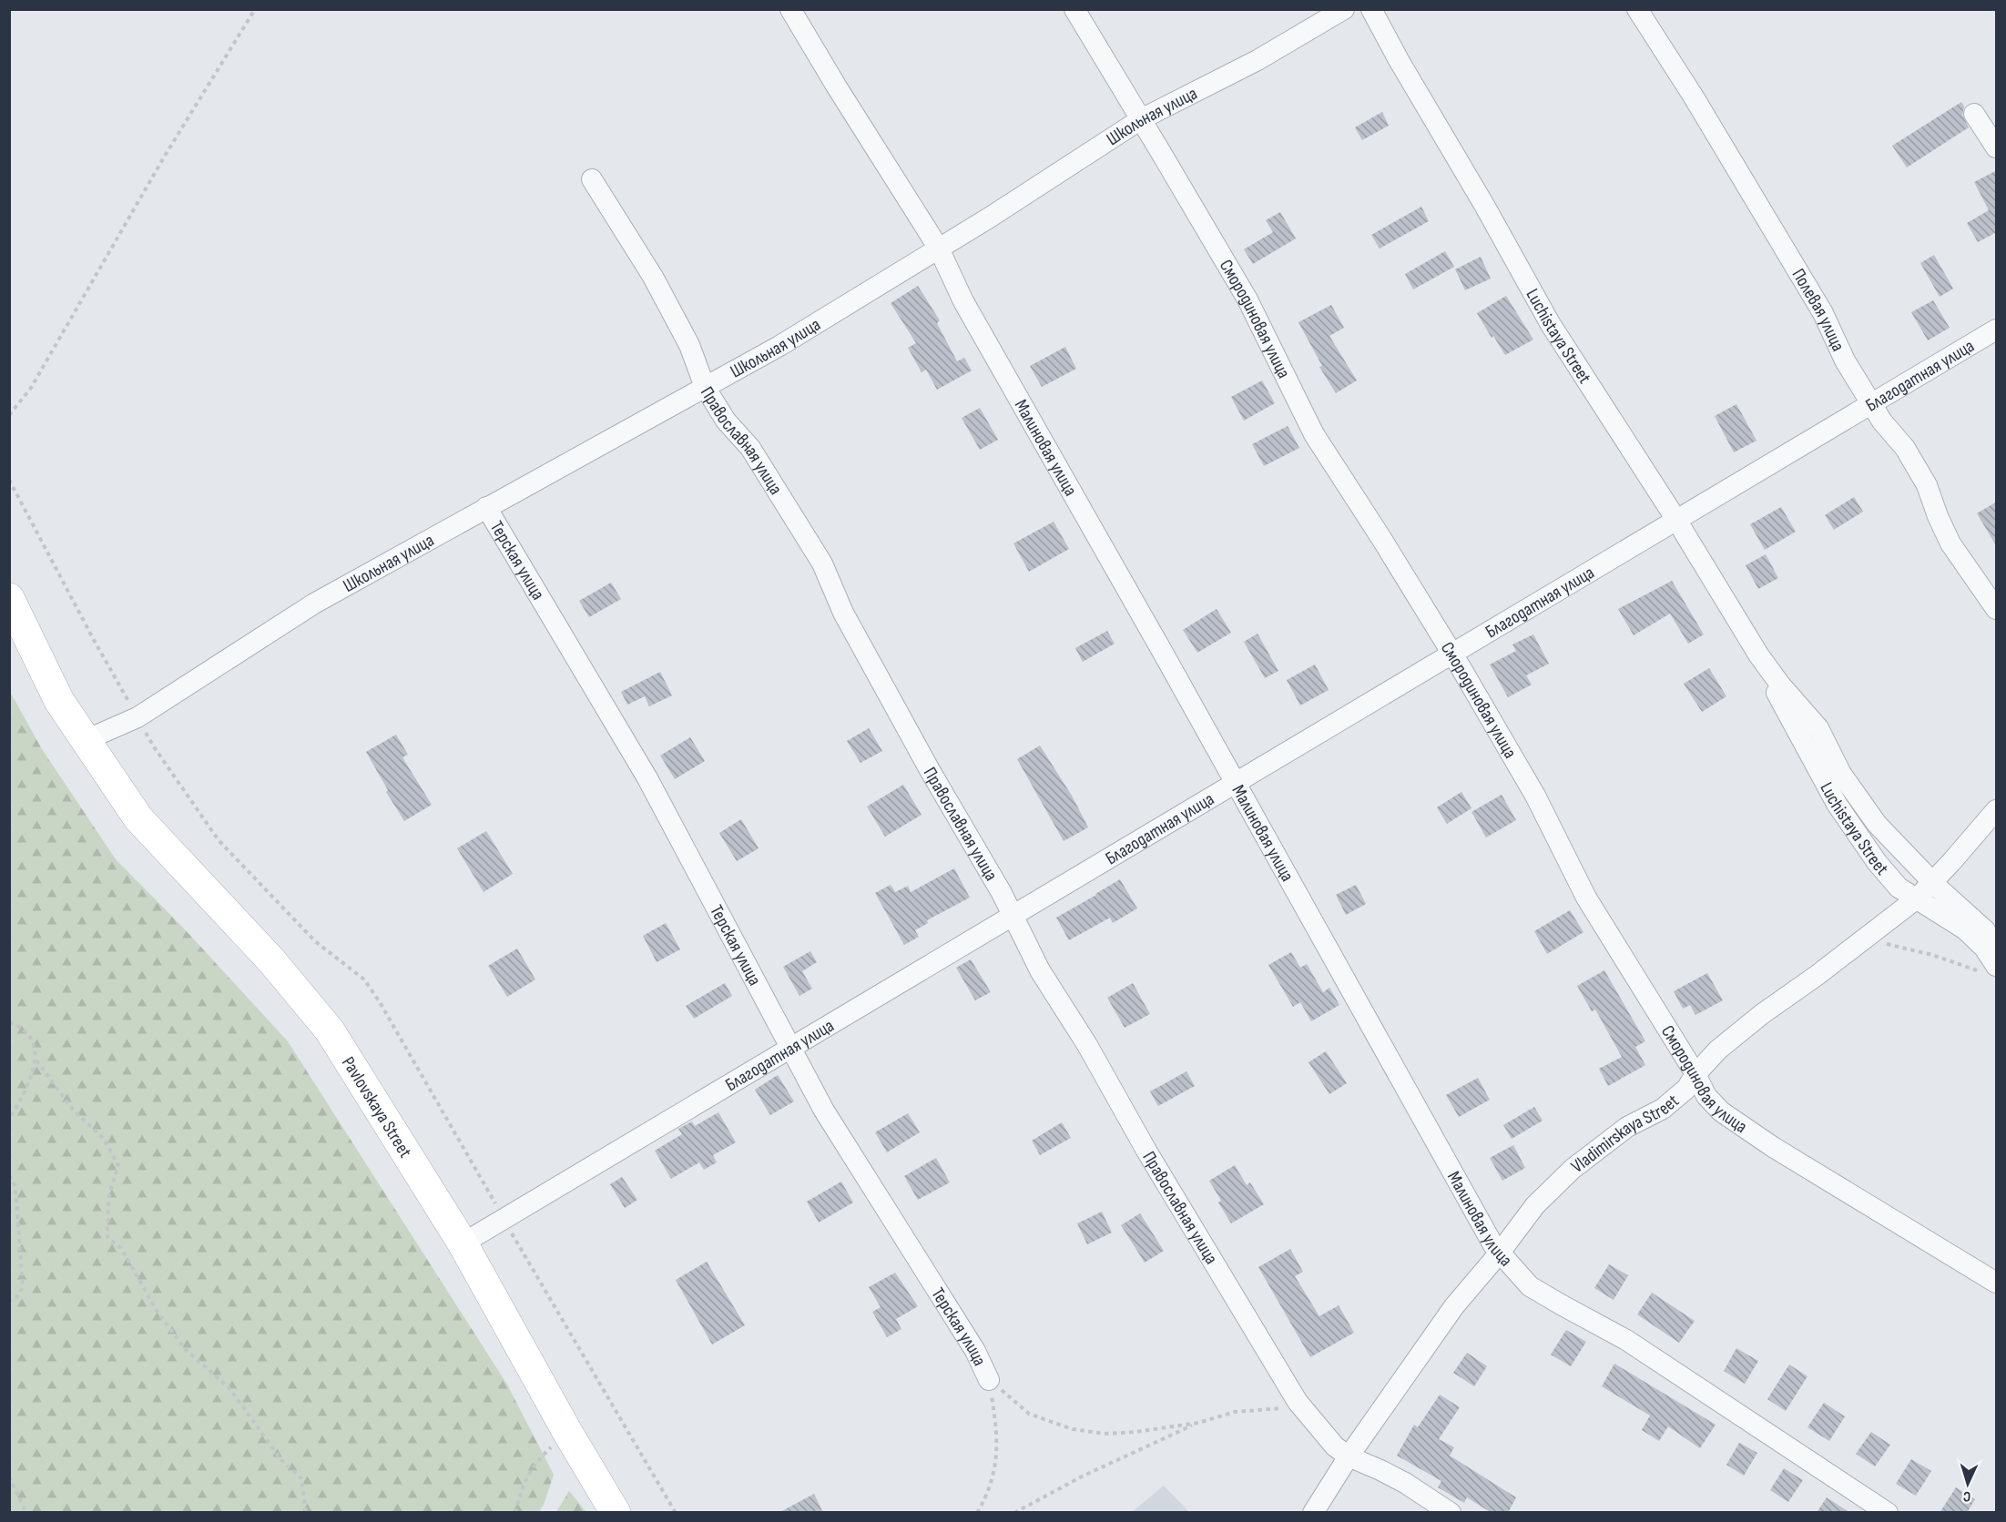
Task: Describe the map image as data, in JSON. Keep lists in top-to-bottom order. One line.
{"streets":{"street":["Школьная улица","Полевая улица","Смородиновая улица","Luchistaya Street","Благодатная улица","Православная улица","Малиновая улица","Терская улица","Pavlovskaya Street","Vladimirskaya Street"]},"crossings":[["Школьная улица","Смородиновая улица"],["Школьная улица","Православная улица"],["Школьная улица","Малиновая улица"],["Школьная улица","Терская улица"],["Школьная улица","Pavlovskaya Street"],["Полевая улица","Благодатная улица"],["Смородиновая улица","Благодатная улица"],["Смородиновая улица","Vladimirskaya Street"],["Luchistaya Street","Благодатная улица"],["Luchistaya Street","Vladimirskaya Street"],["Благодатная улица","Православная улица"],["Благодатная улица","Малиновая улица"],["Благодатная улица","Терская улица"],["Благодатная улица","Pavlovskaya Street"],["Православная улица","Vladimirskaya Street"],["Малиновая улица","Vladimirskaya Street"]],"north":"bottom"}
